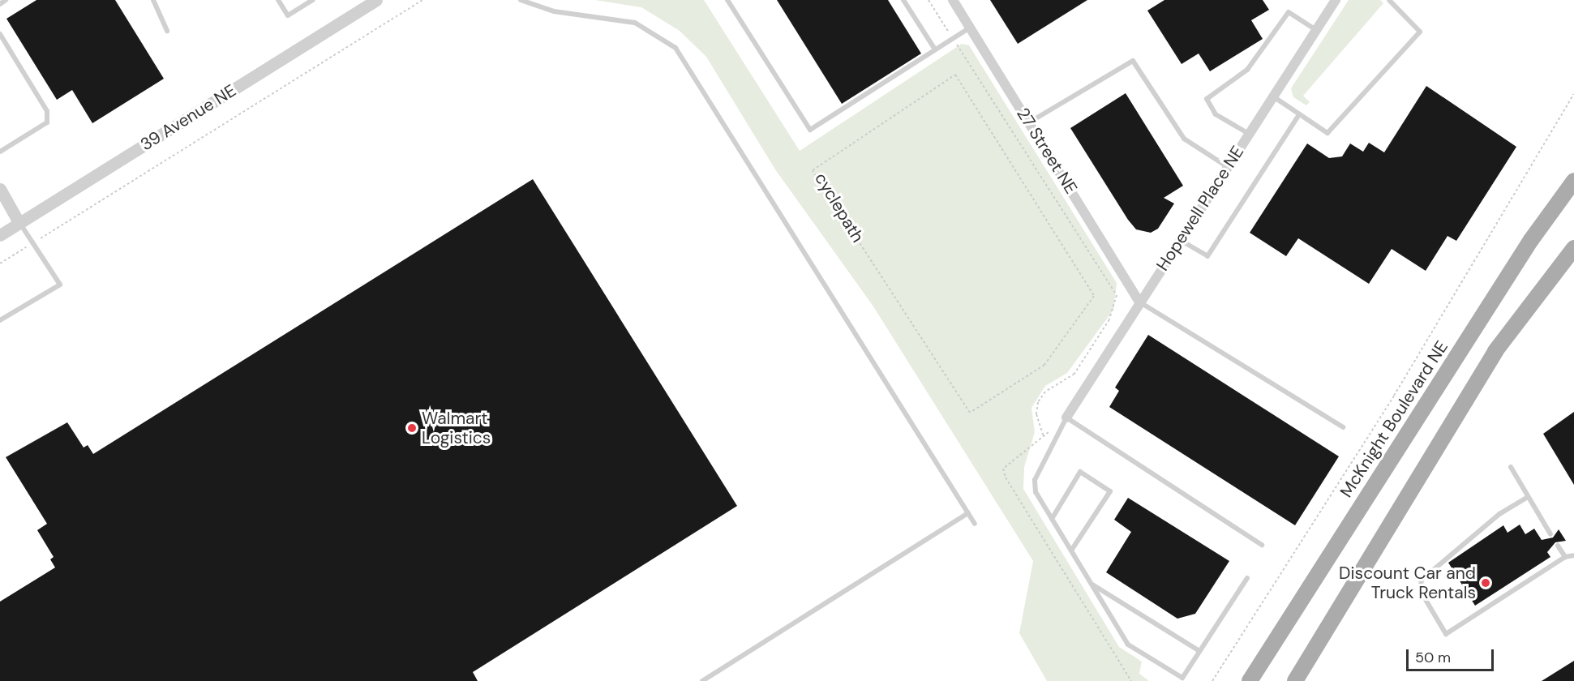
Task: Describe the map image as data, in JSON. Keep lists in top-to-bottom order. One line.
{"streets":{"main road":["McKnight Boulevard NE"],"street":["39 Avenue NE","27 Street NE","Hopewell Place NE"],"path":["cyclepath"]},"crossings":[["27 Street NE","Hopewell Place NE"]],"places":["Walmart Logistics","Discount Car and Truck Rentals"],"scale_bar":"50 m"}
